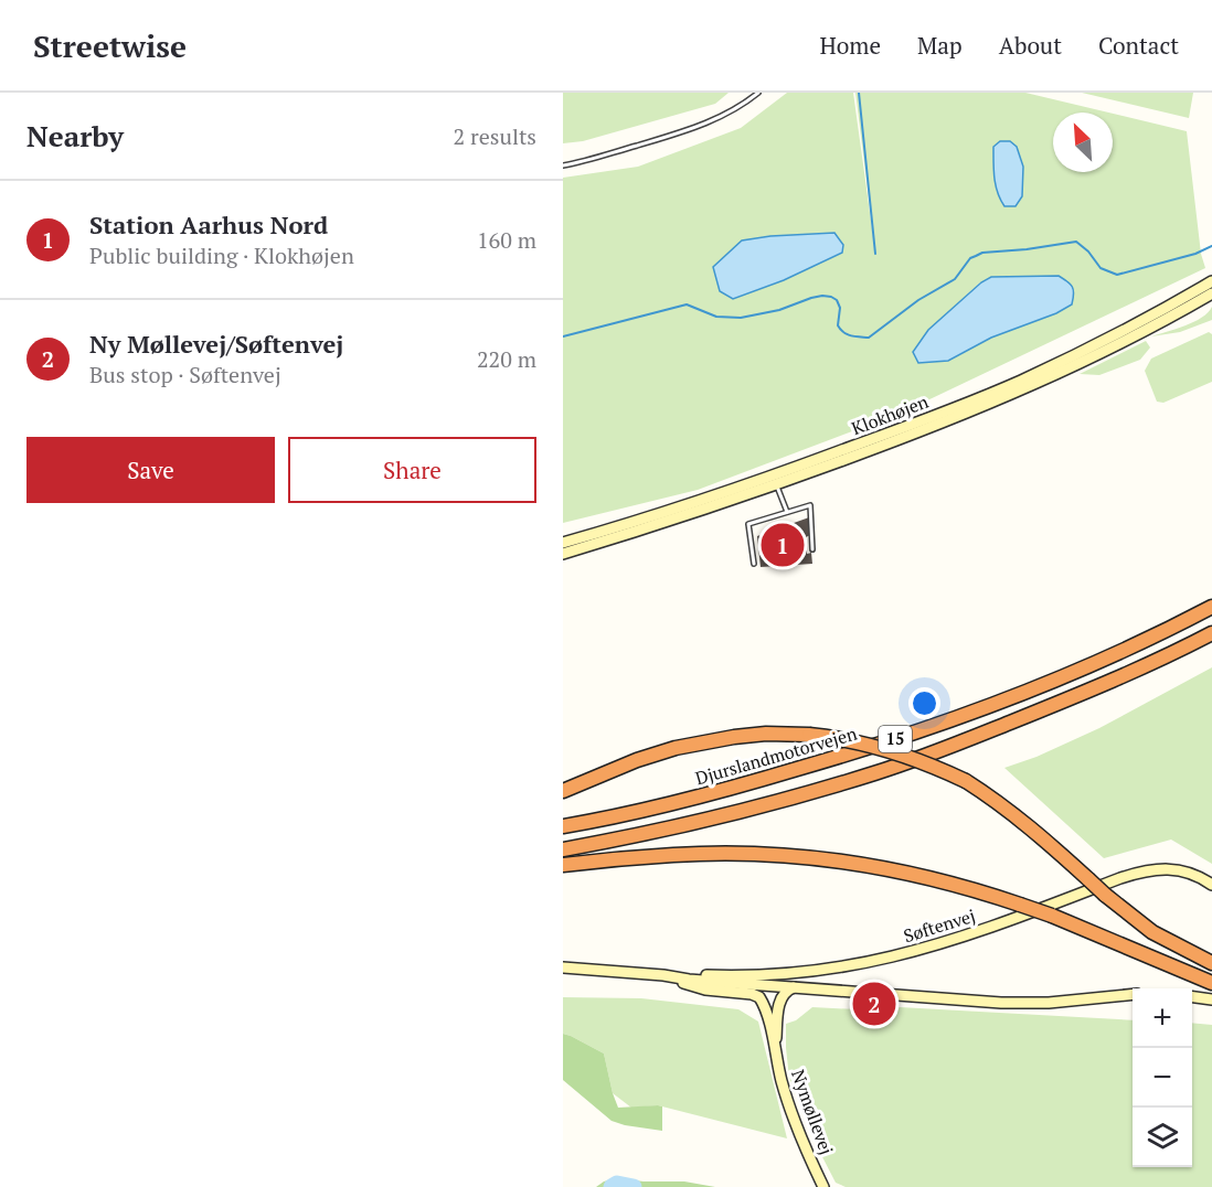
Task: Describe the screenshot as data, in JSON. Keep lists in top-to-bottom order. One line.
{"streets":{"highway":["15","Djurslandmotorvejen"],"street":["Klokhøjen","Søftenvej","Nymøllevej"]},"north":"top left","page":{"header":"Streetwise","nav":["Home","Map","About","Contact"],"heading":["Nearby","2 results"],"list":[{"mark":"1","name":"Station Aarhus Nord","note":"Public building · Klokhøjen","value":"160 m"},{"mark":"2","name":"Ny Møllevej/Søftenvej","note":"Bus stop · Søftenvej","value":"220 m"}],"buttons":["Save","Share"],"pins":["1","2"],"map_buttons":["+","−"]}}
